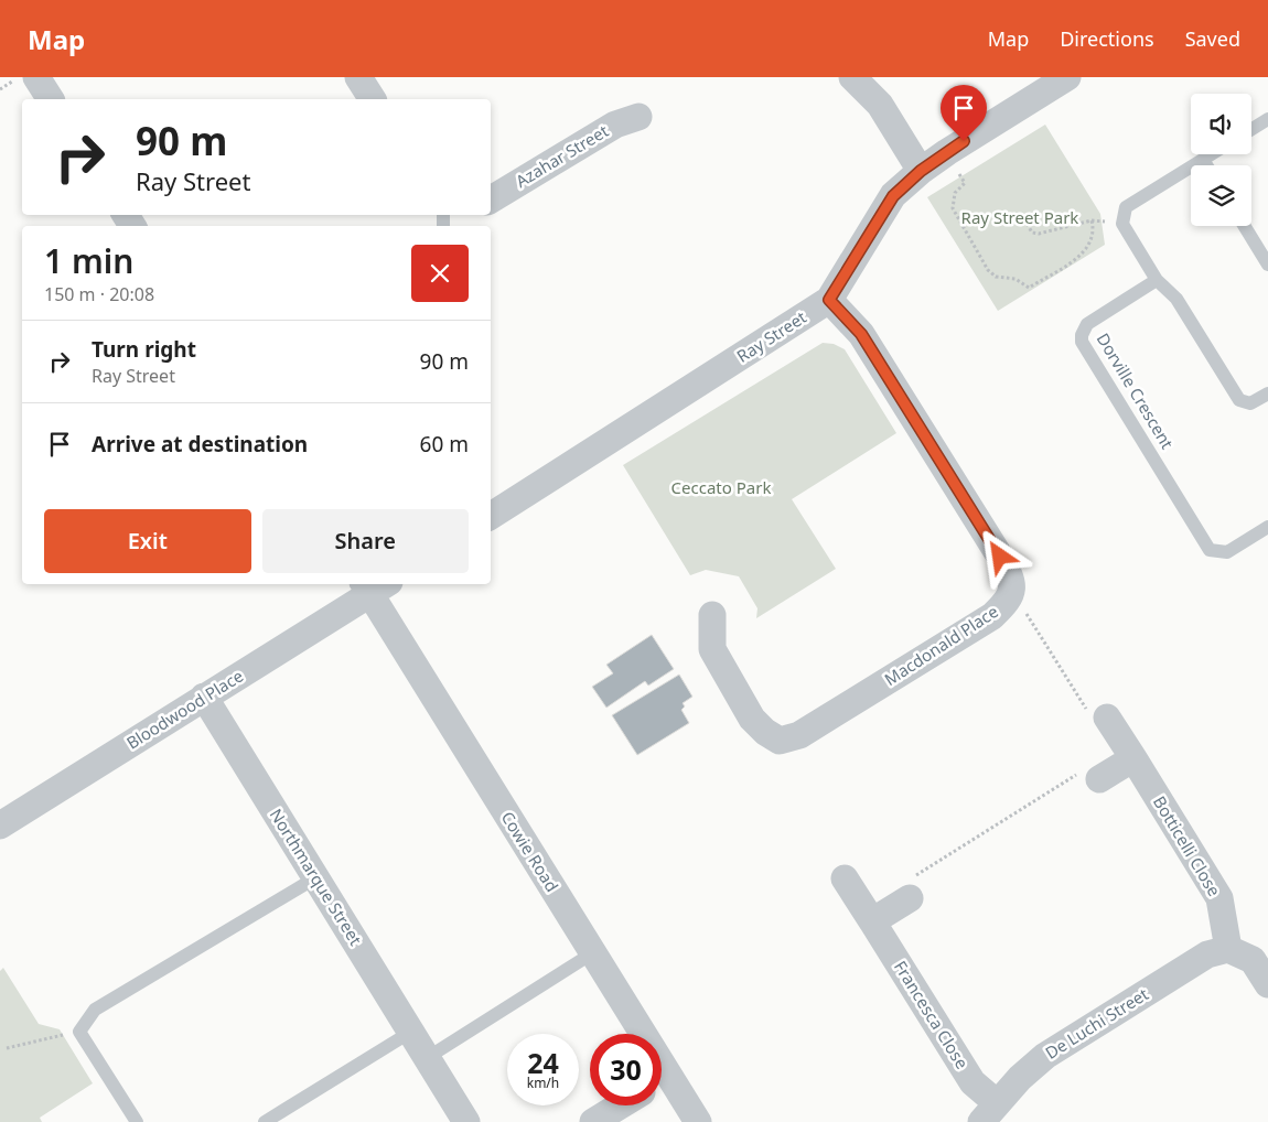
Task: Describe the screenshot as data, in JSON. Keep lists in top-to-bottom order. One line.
{"streets":{"street":["Azahar Street","Ray Street","Macdonald Place","Bloodwood Place","Botticelli Close","Cowie Road","Northmarque Street","Francesca Close","De Luchi Street"],"lane":["Dorville Crescent"]},"crossings":[["Ray Street","Macdonald Place"],["Bloodwood Place","Cowie Road"],["Bloodwood Place","Northmarque Street"],["Botticelli Close","De Luchi Street"],["Francesca Close","De Luchi Street"]],"parks":["Ray Street Park","Ceccato Park"],"page":{"header":"Map","nav":["Map","Directions","Saved"],"turn":["90 m","Ray Street"],"heading":["1 min","150 m · 20:08"],"list":[{"name":"Turn right","note":"Ray Street","value":"90 m"},{"name":"Arrive at destination","value":"60 m"}],"buttons":["Exit","Share"],"speed":"24 km/h","limit":"30"}}
